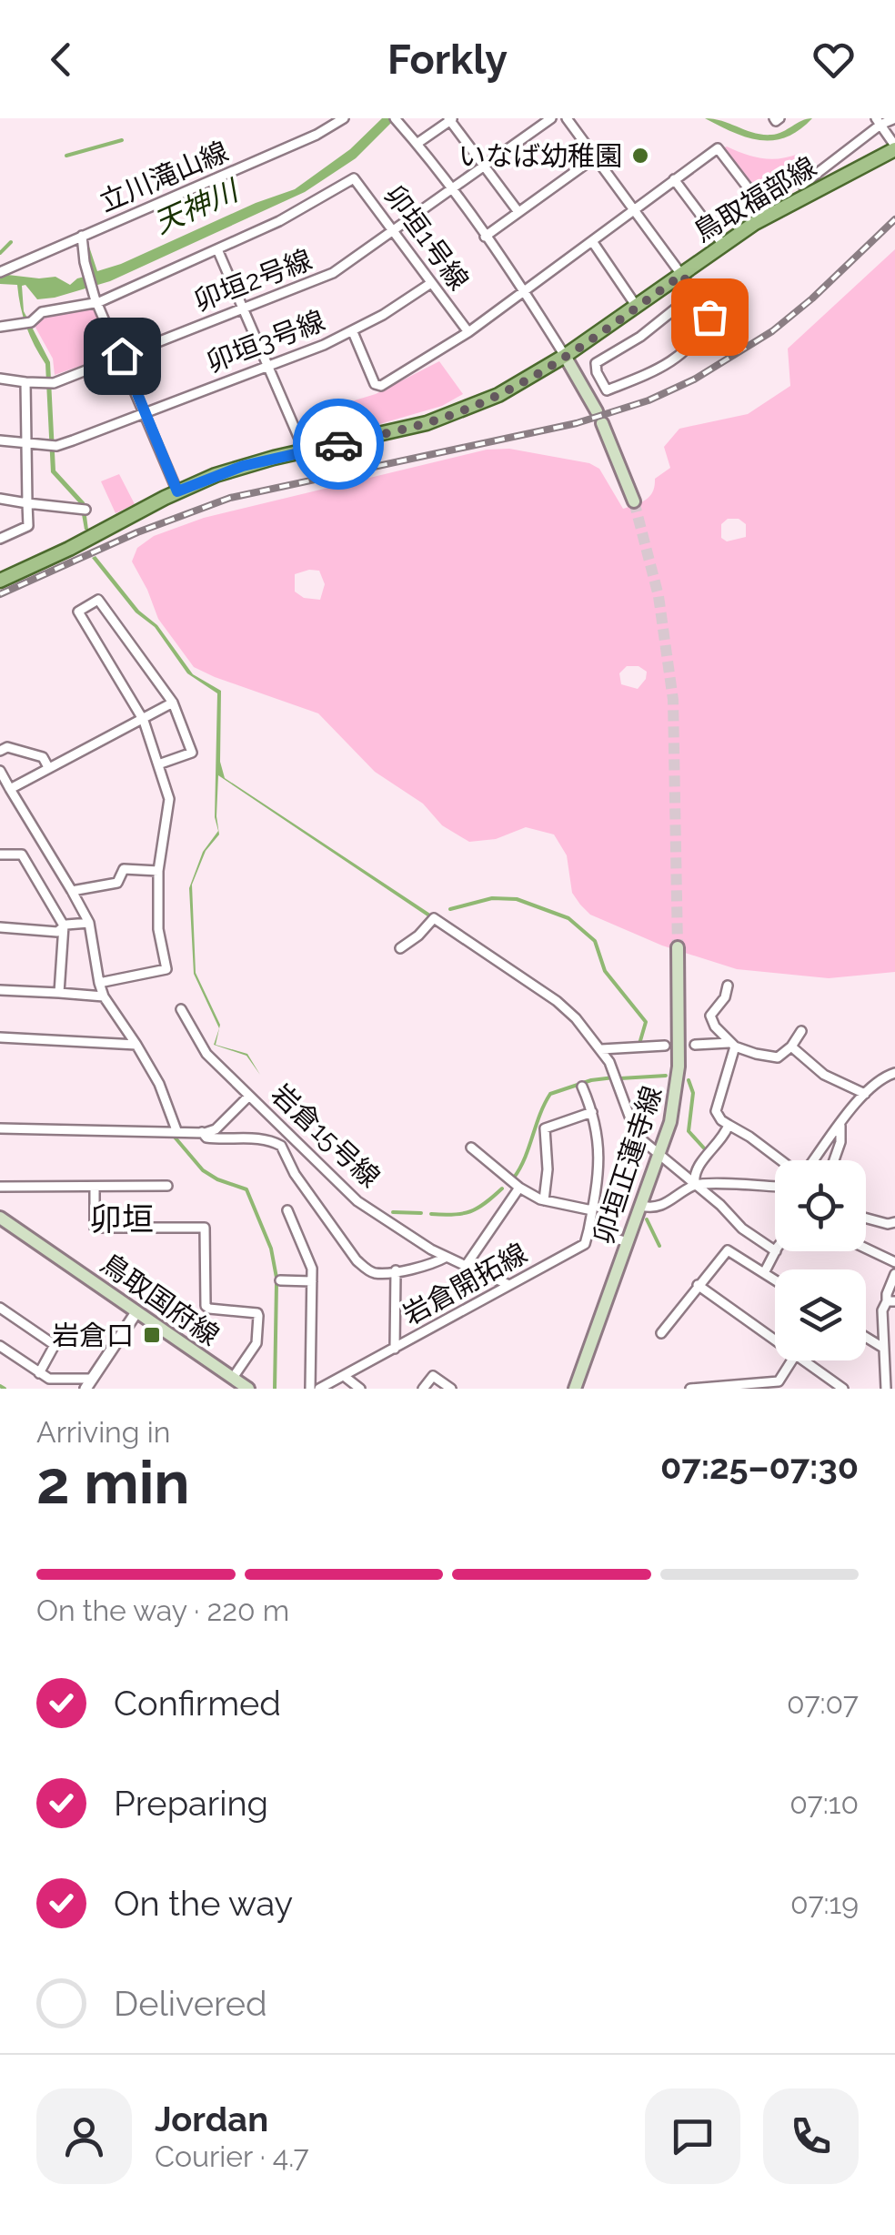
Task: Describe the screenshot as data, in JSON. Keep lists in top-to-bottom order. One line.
{"streets":{"main road":["鳥取福部線","卯垣正蓮寺線","鳥取国府線"],"street":["立川滝山線","卯垣1号線","卯垣2号線","卯垣3号線","岩倉15号線","岩倉開拓線"]},"crossings":[["卯垣1号線","卯垣2号線"],["卯垣1号線","卯垣3号線"],["岩倉15号線","岩倉開拓線"]],"districts":["卯垣"],"water":["天神川"],"places":{"other":["いなば幼稚園"],"transit":["岩倉口"]},"page":{"header":"Forkly","heading":["2 min","Arriving in","07:25–07:30"],"panel":["Jordan","Courier · 4.7"],"bar":"On the way · 220 m","list":[["Confirmed","07:07"],["Preparing","07:10"],["On the way","07:19"],"Delivered"]}}
